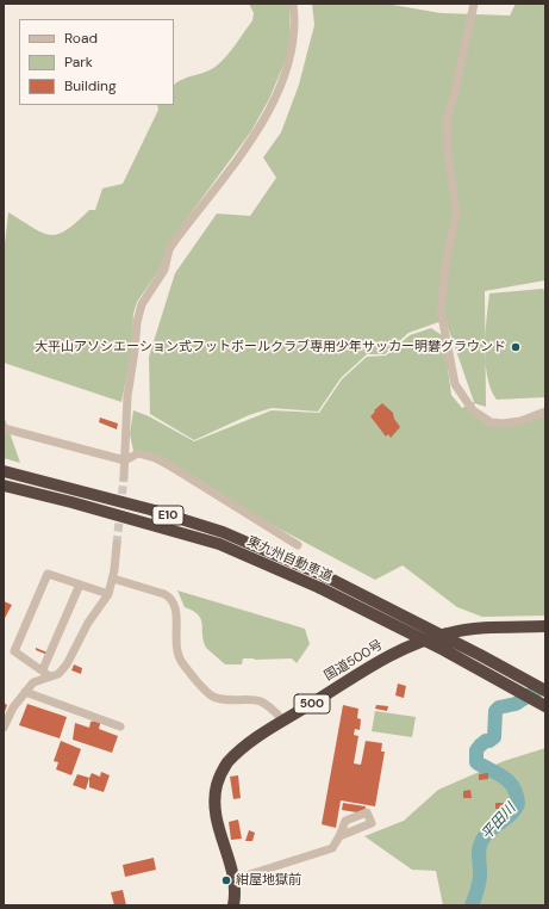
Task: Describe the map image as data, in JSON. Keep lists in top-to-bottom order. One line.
{"streets":{"highway":["E10","東九州自動車道","国道500号","500"]},"water":["平田川"],"places":["大平山アソシエーション式フットボールクラブ専用少年サッカー明礬グラウンド","紺屋地獄前"],"legend":["Road","Park","Building"]}
